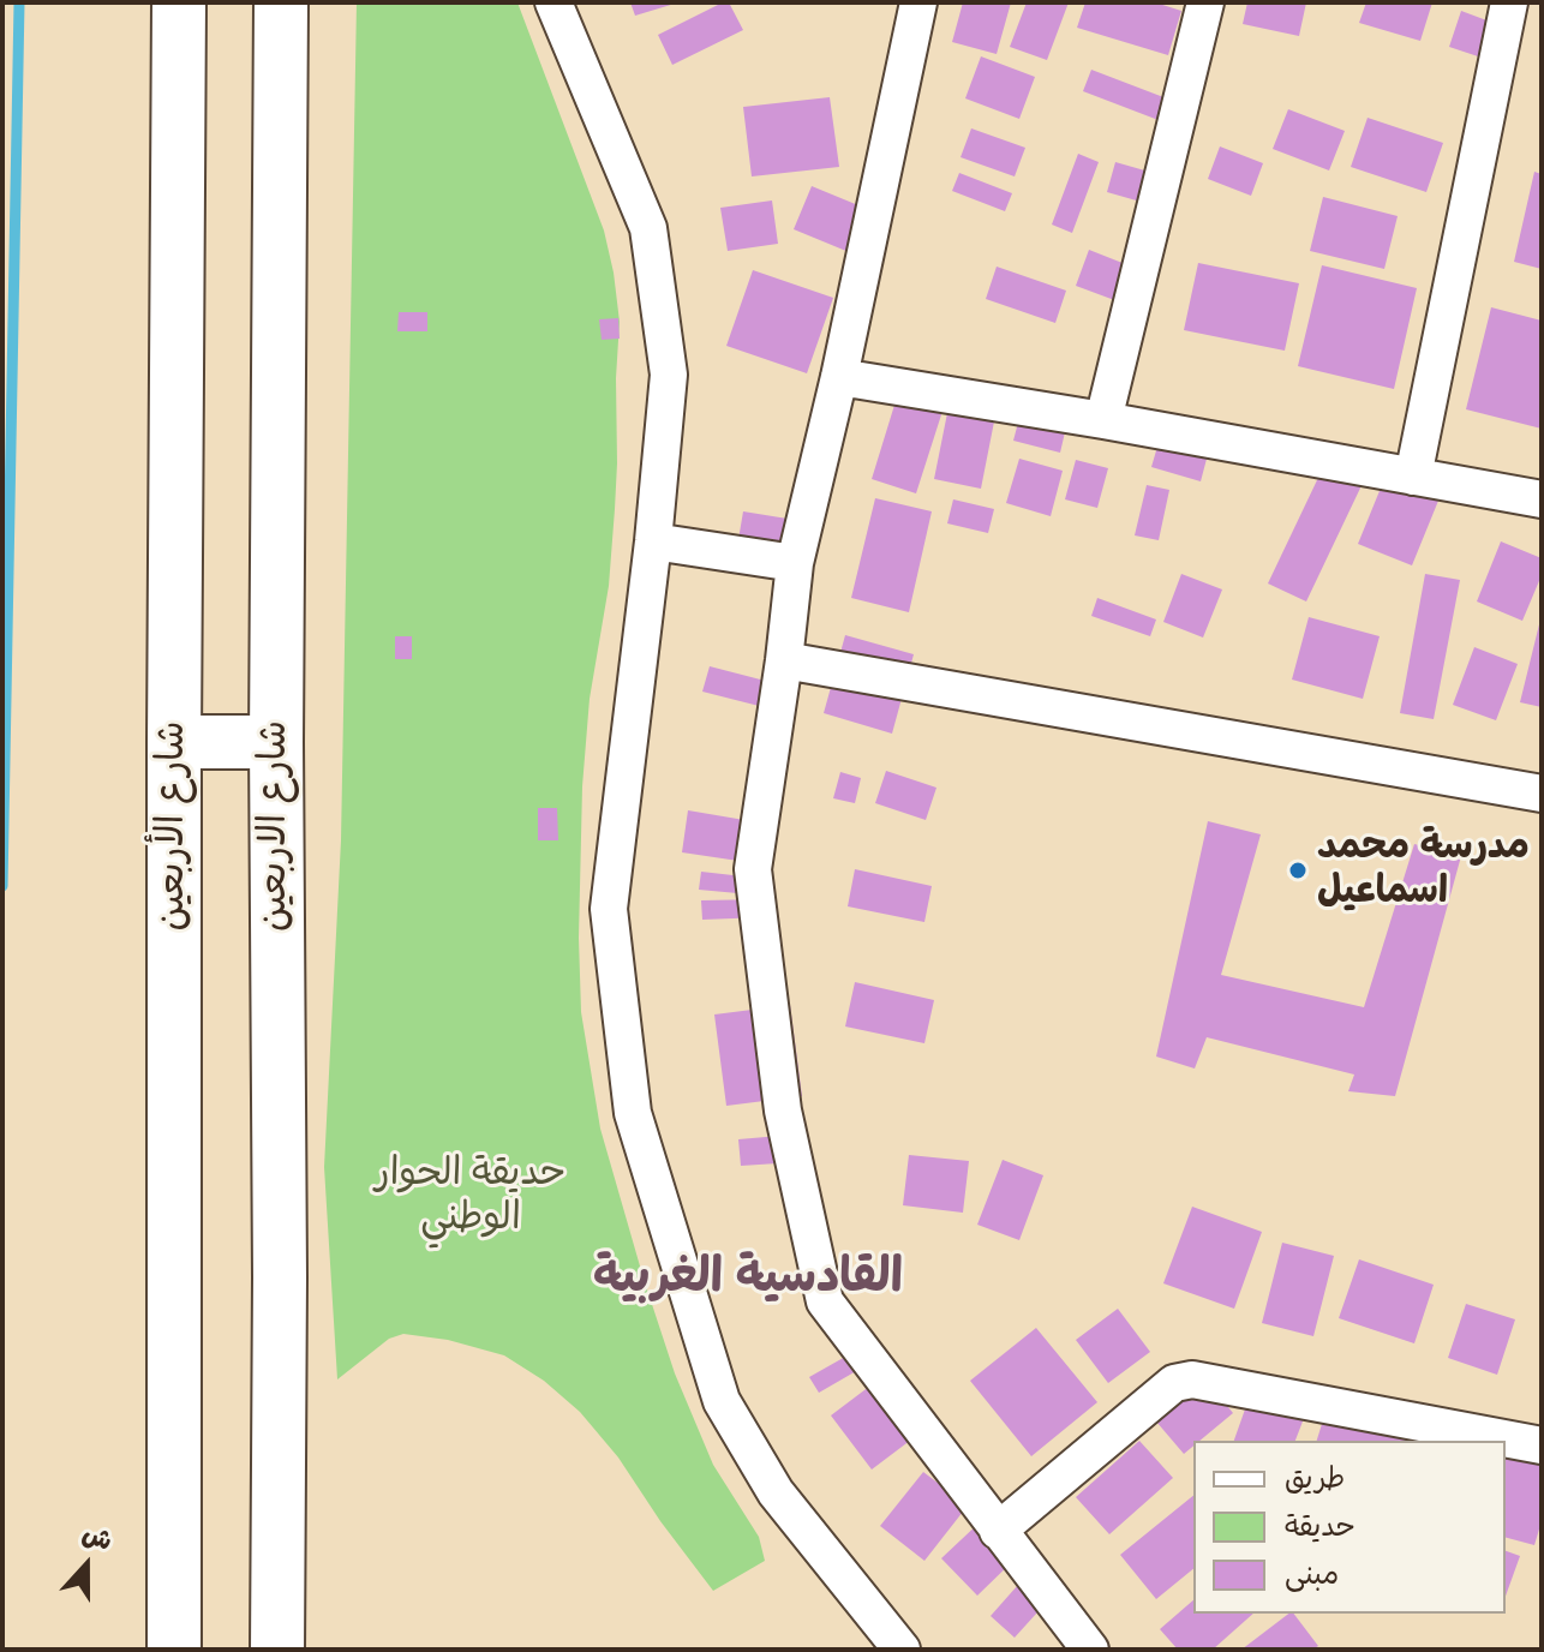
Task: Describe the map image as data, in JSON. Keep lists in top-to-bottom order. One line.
{"streets":{"main road":["شارع الأربعين","شارع الاربعين"]},"districts":["القادسية الغربية"],"parks":["حديقة الحوار الوطني"],"places":["مدرسة محمد اسماعيل"],"legend":["طريق","حديقة","مبنى"],"north":"top"}
